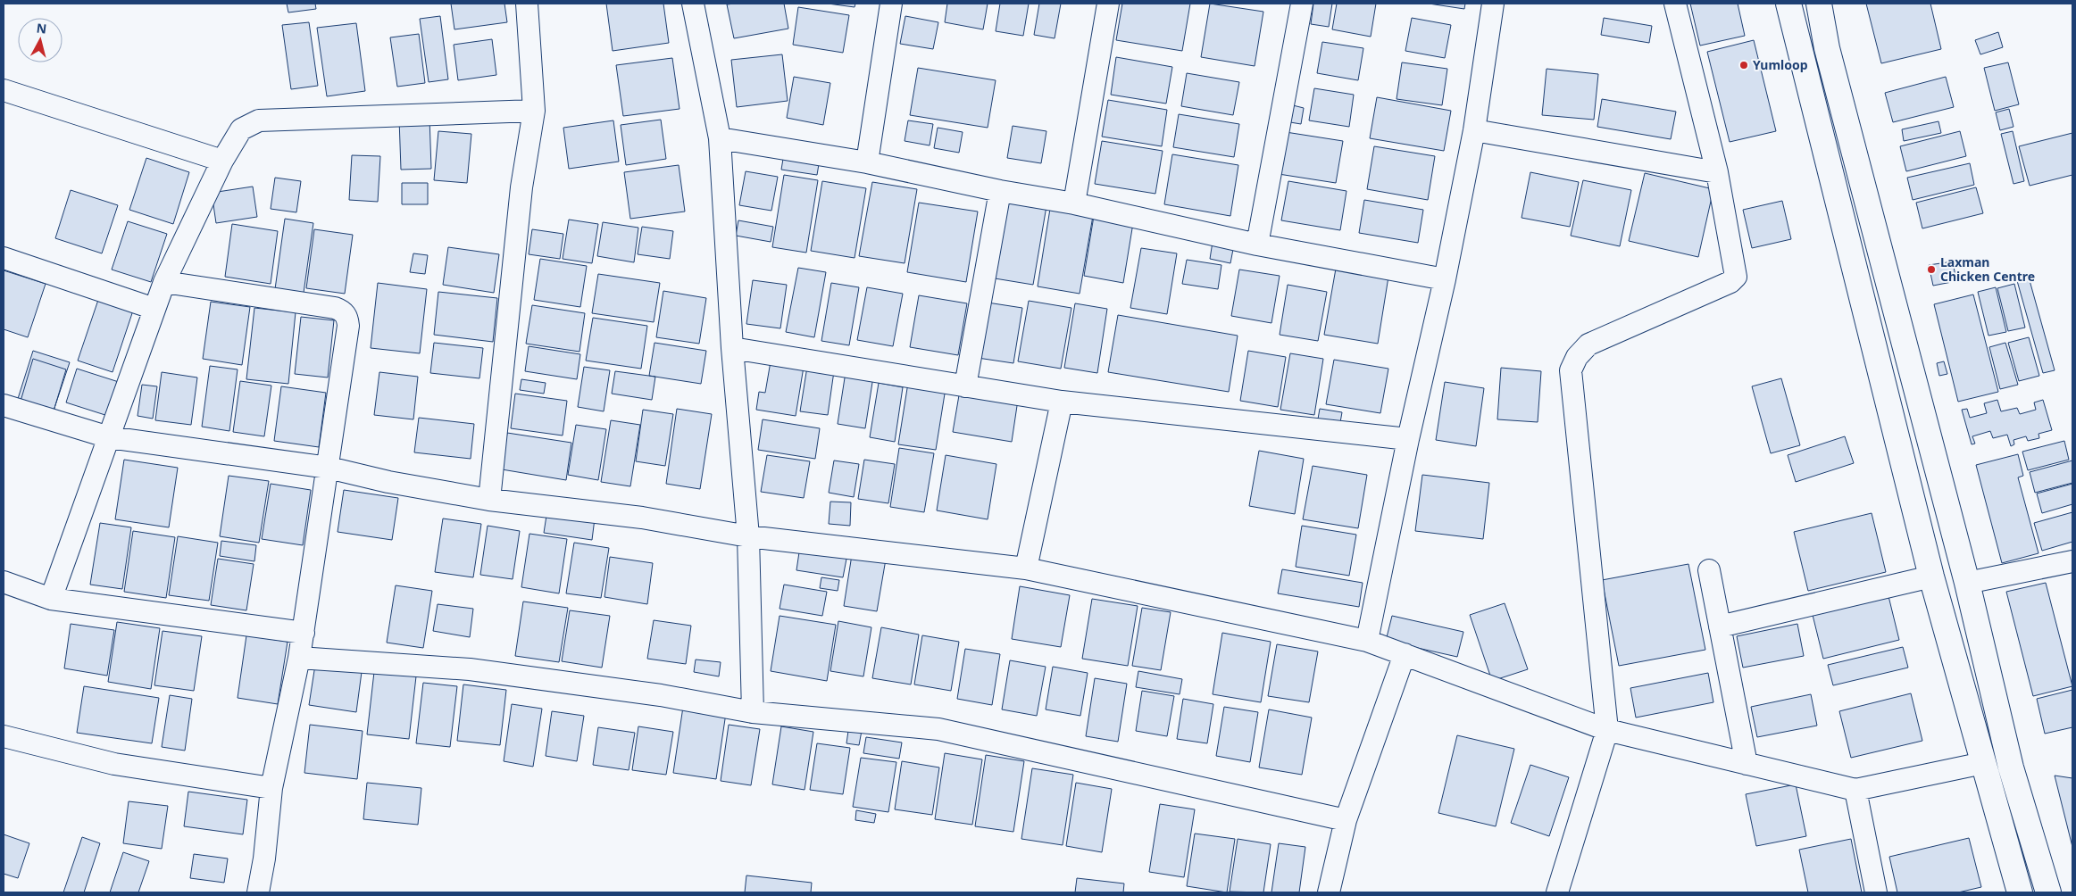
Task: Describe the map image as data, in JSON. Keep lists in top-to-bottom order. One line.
{"places":["Yumloop","Laxman Chicken Centre"],"north":"top"}
